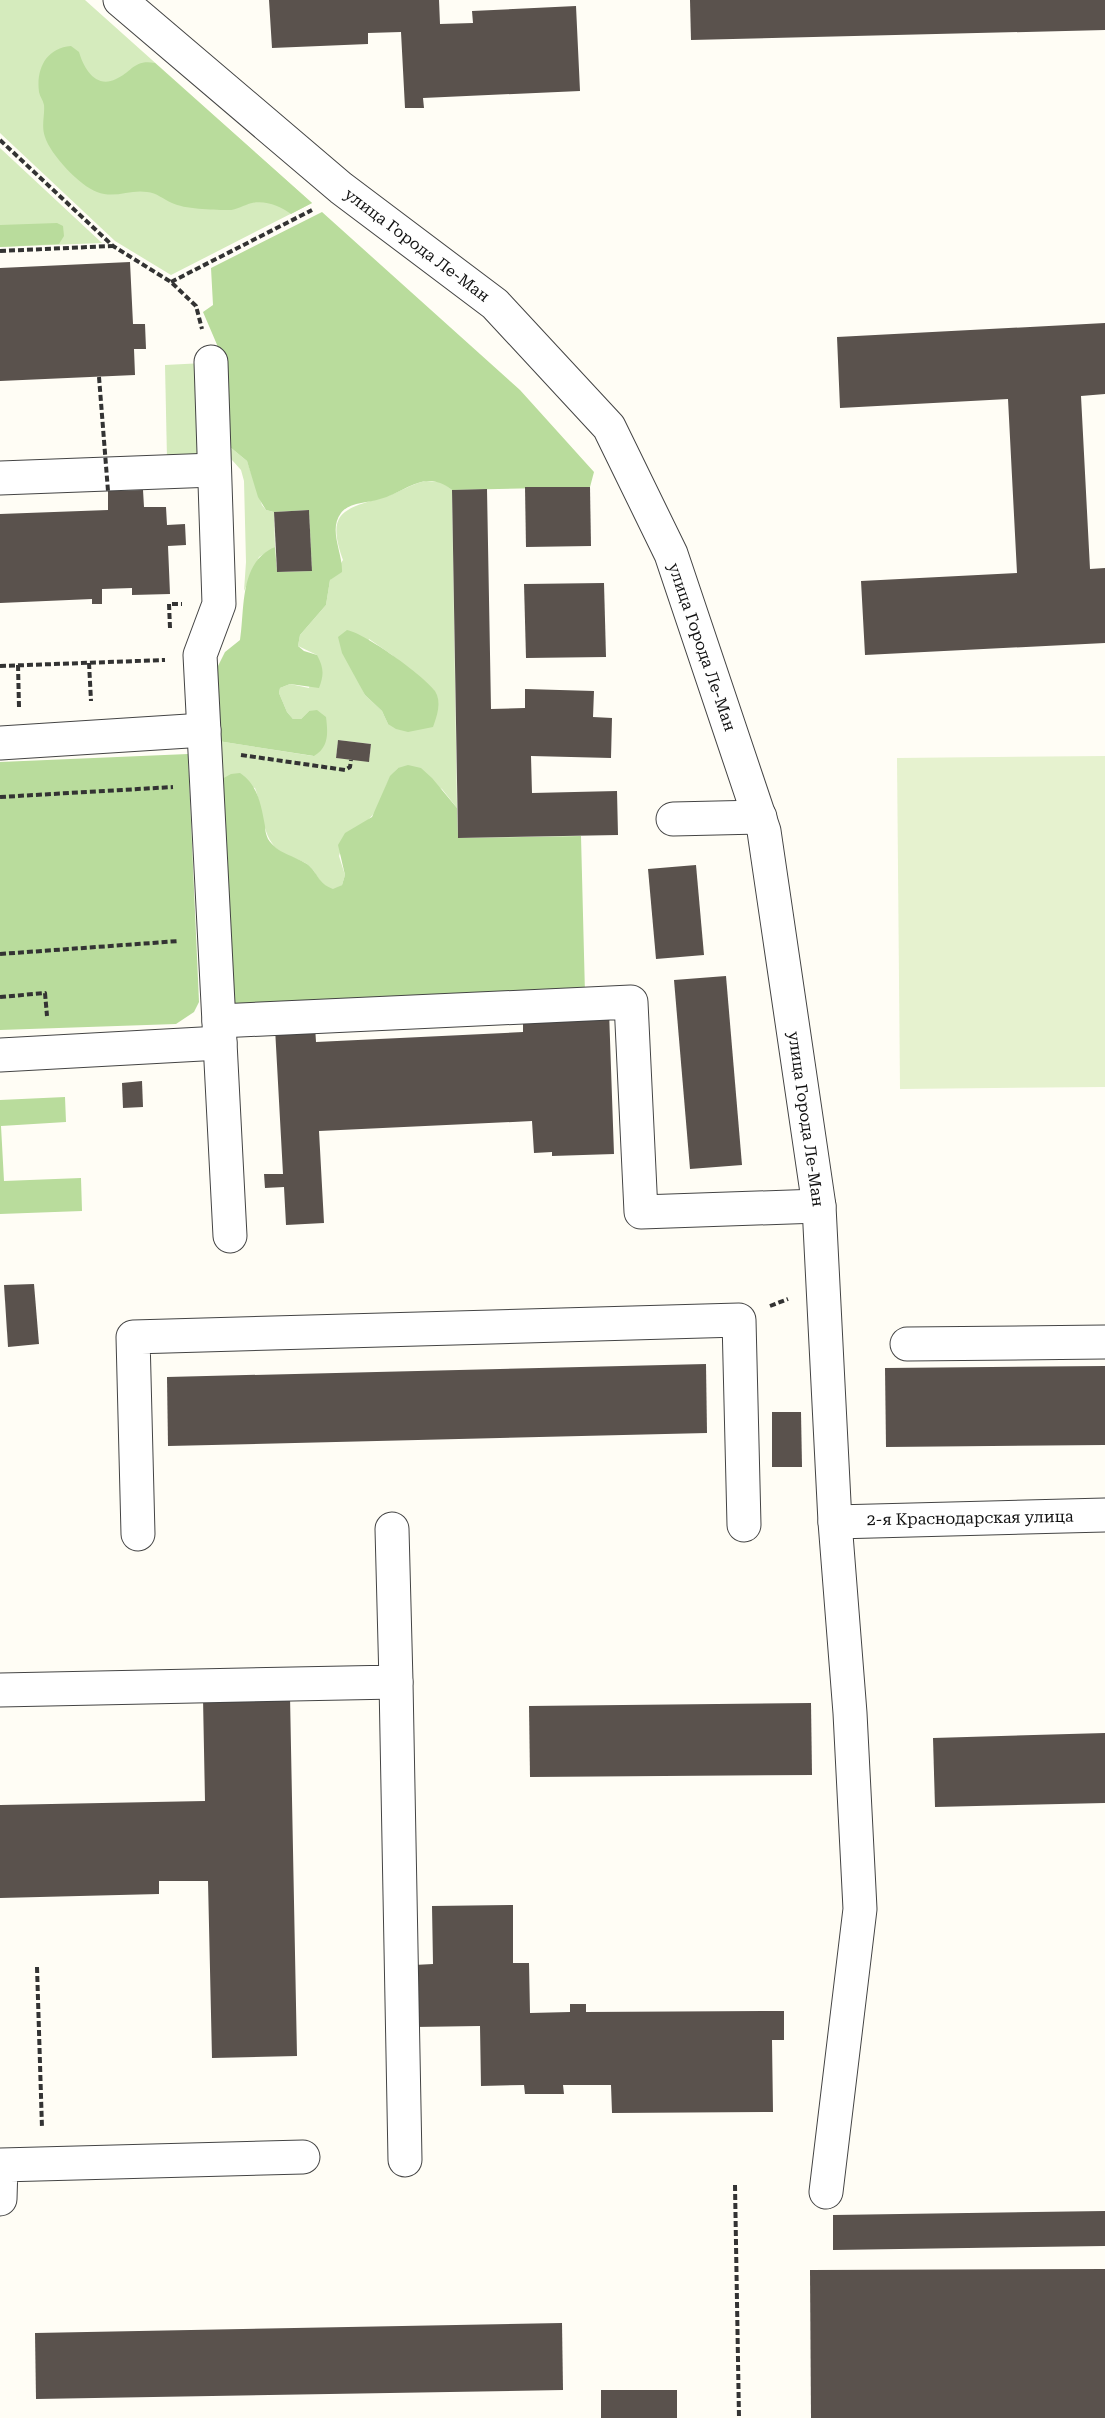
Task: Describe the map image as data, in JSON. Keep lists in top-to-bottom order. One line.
{"streets":{"street":["улица Города Ле-Ман","2-я Краснодарская улица"]},"crossings":[["улица Города Ле-Ман","2-я Краснодарская улица"]]}
